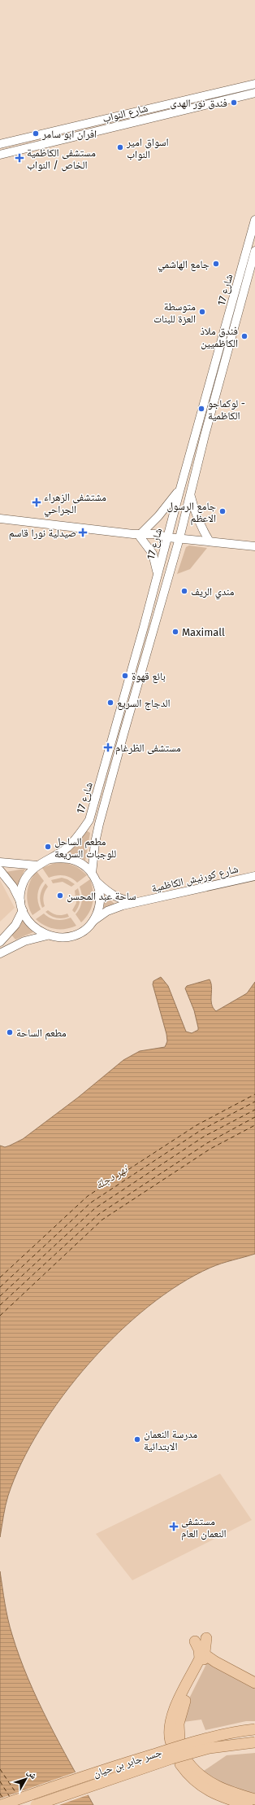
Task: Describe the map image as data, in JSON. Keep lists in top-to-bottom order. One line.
{"streets":{"main road":["جسر جابر بن حيان"],"street":["شارع النواب","شارع 17","شارع كورنيش الكاظمية"]},"crossings":[["شارع 17","شارع كورنيش الكاظمية"]],"water":["نهر دجلة"],"places":{"other":["فندق نور الهدى","افران ابو سامر","اسواق امير النواب","جامع الهاشمي","متوسطة العزة للبنات","فندق ملاذ الكاظميين","لوكماجو - الكاظمية","جامع الرسول الاعظم","مندي الريف","Maximall","بائع قهوة","الدجاج السريع","مطعم الساحل للوجبات السريعة","ساحة عبد المحسن","مطعم الساحة","مدرسة النعمان الابتدائية"],"health":["مستشفى الكاظمية الخاص / النواب","مشتشفى الزهراء الجراحي","صيدلية نورا قاسم","مستشفى الظرغام","مستشفى النعمان العام"]},"north":"top right"}
